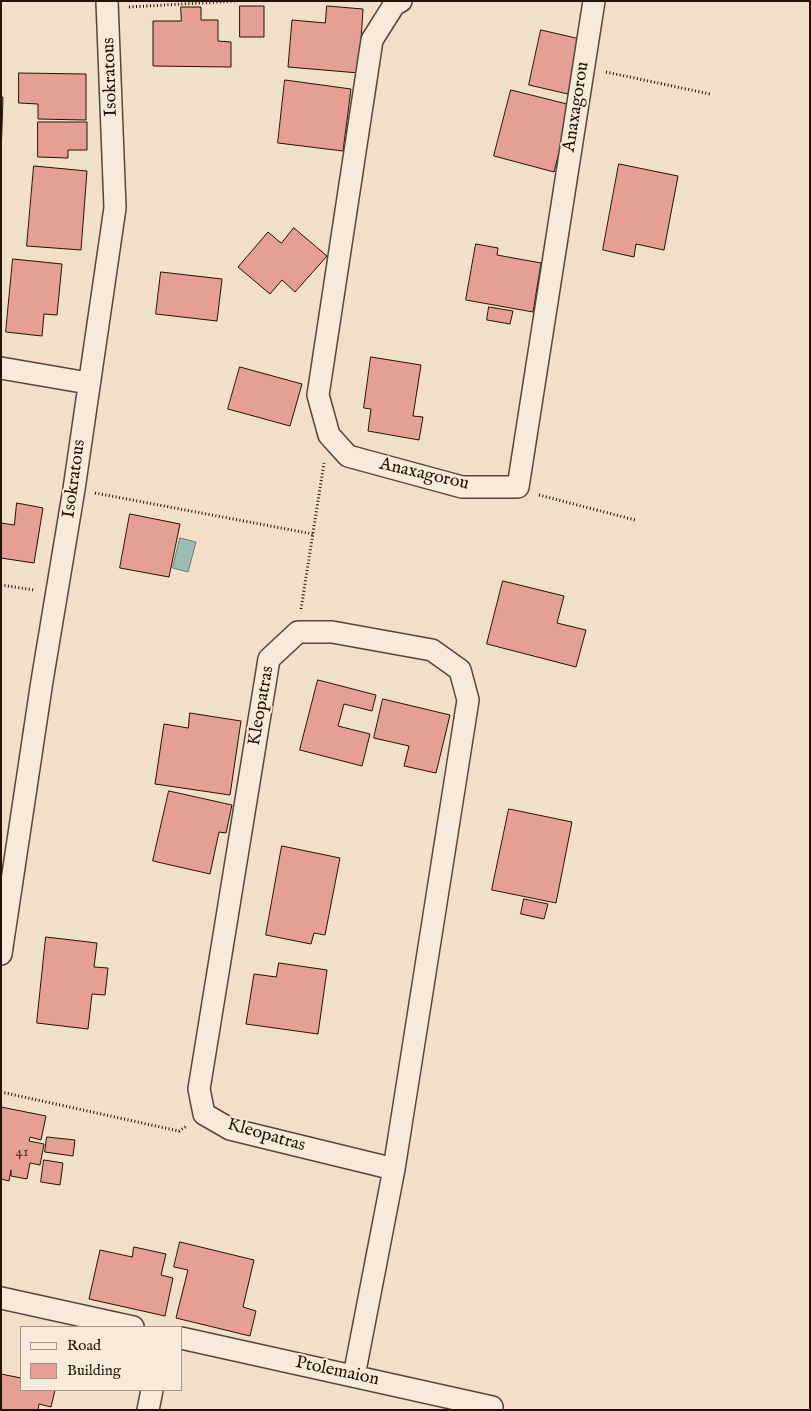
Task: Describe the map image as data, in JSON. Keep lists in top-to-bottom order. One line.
{"streets":{"street":["Isokratous","Anaxagorou","Kleopatras","Ptolemaion"]},"house_numbers":["41"],"legend":["Road","Building"]}
